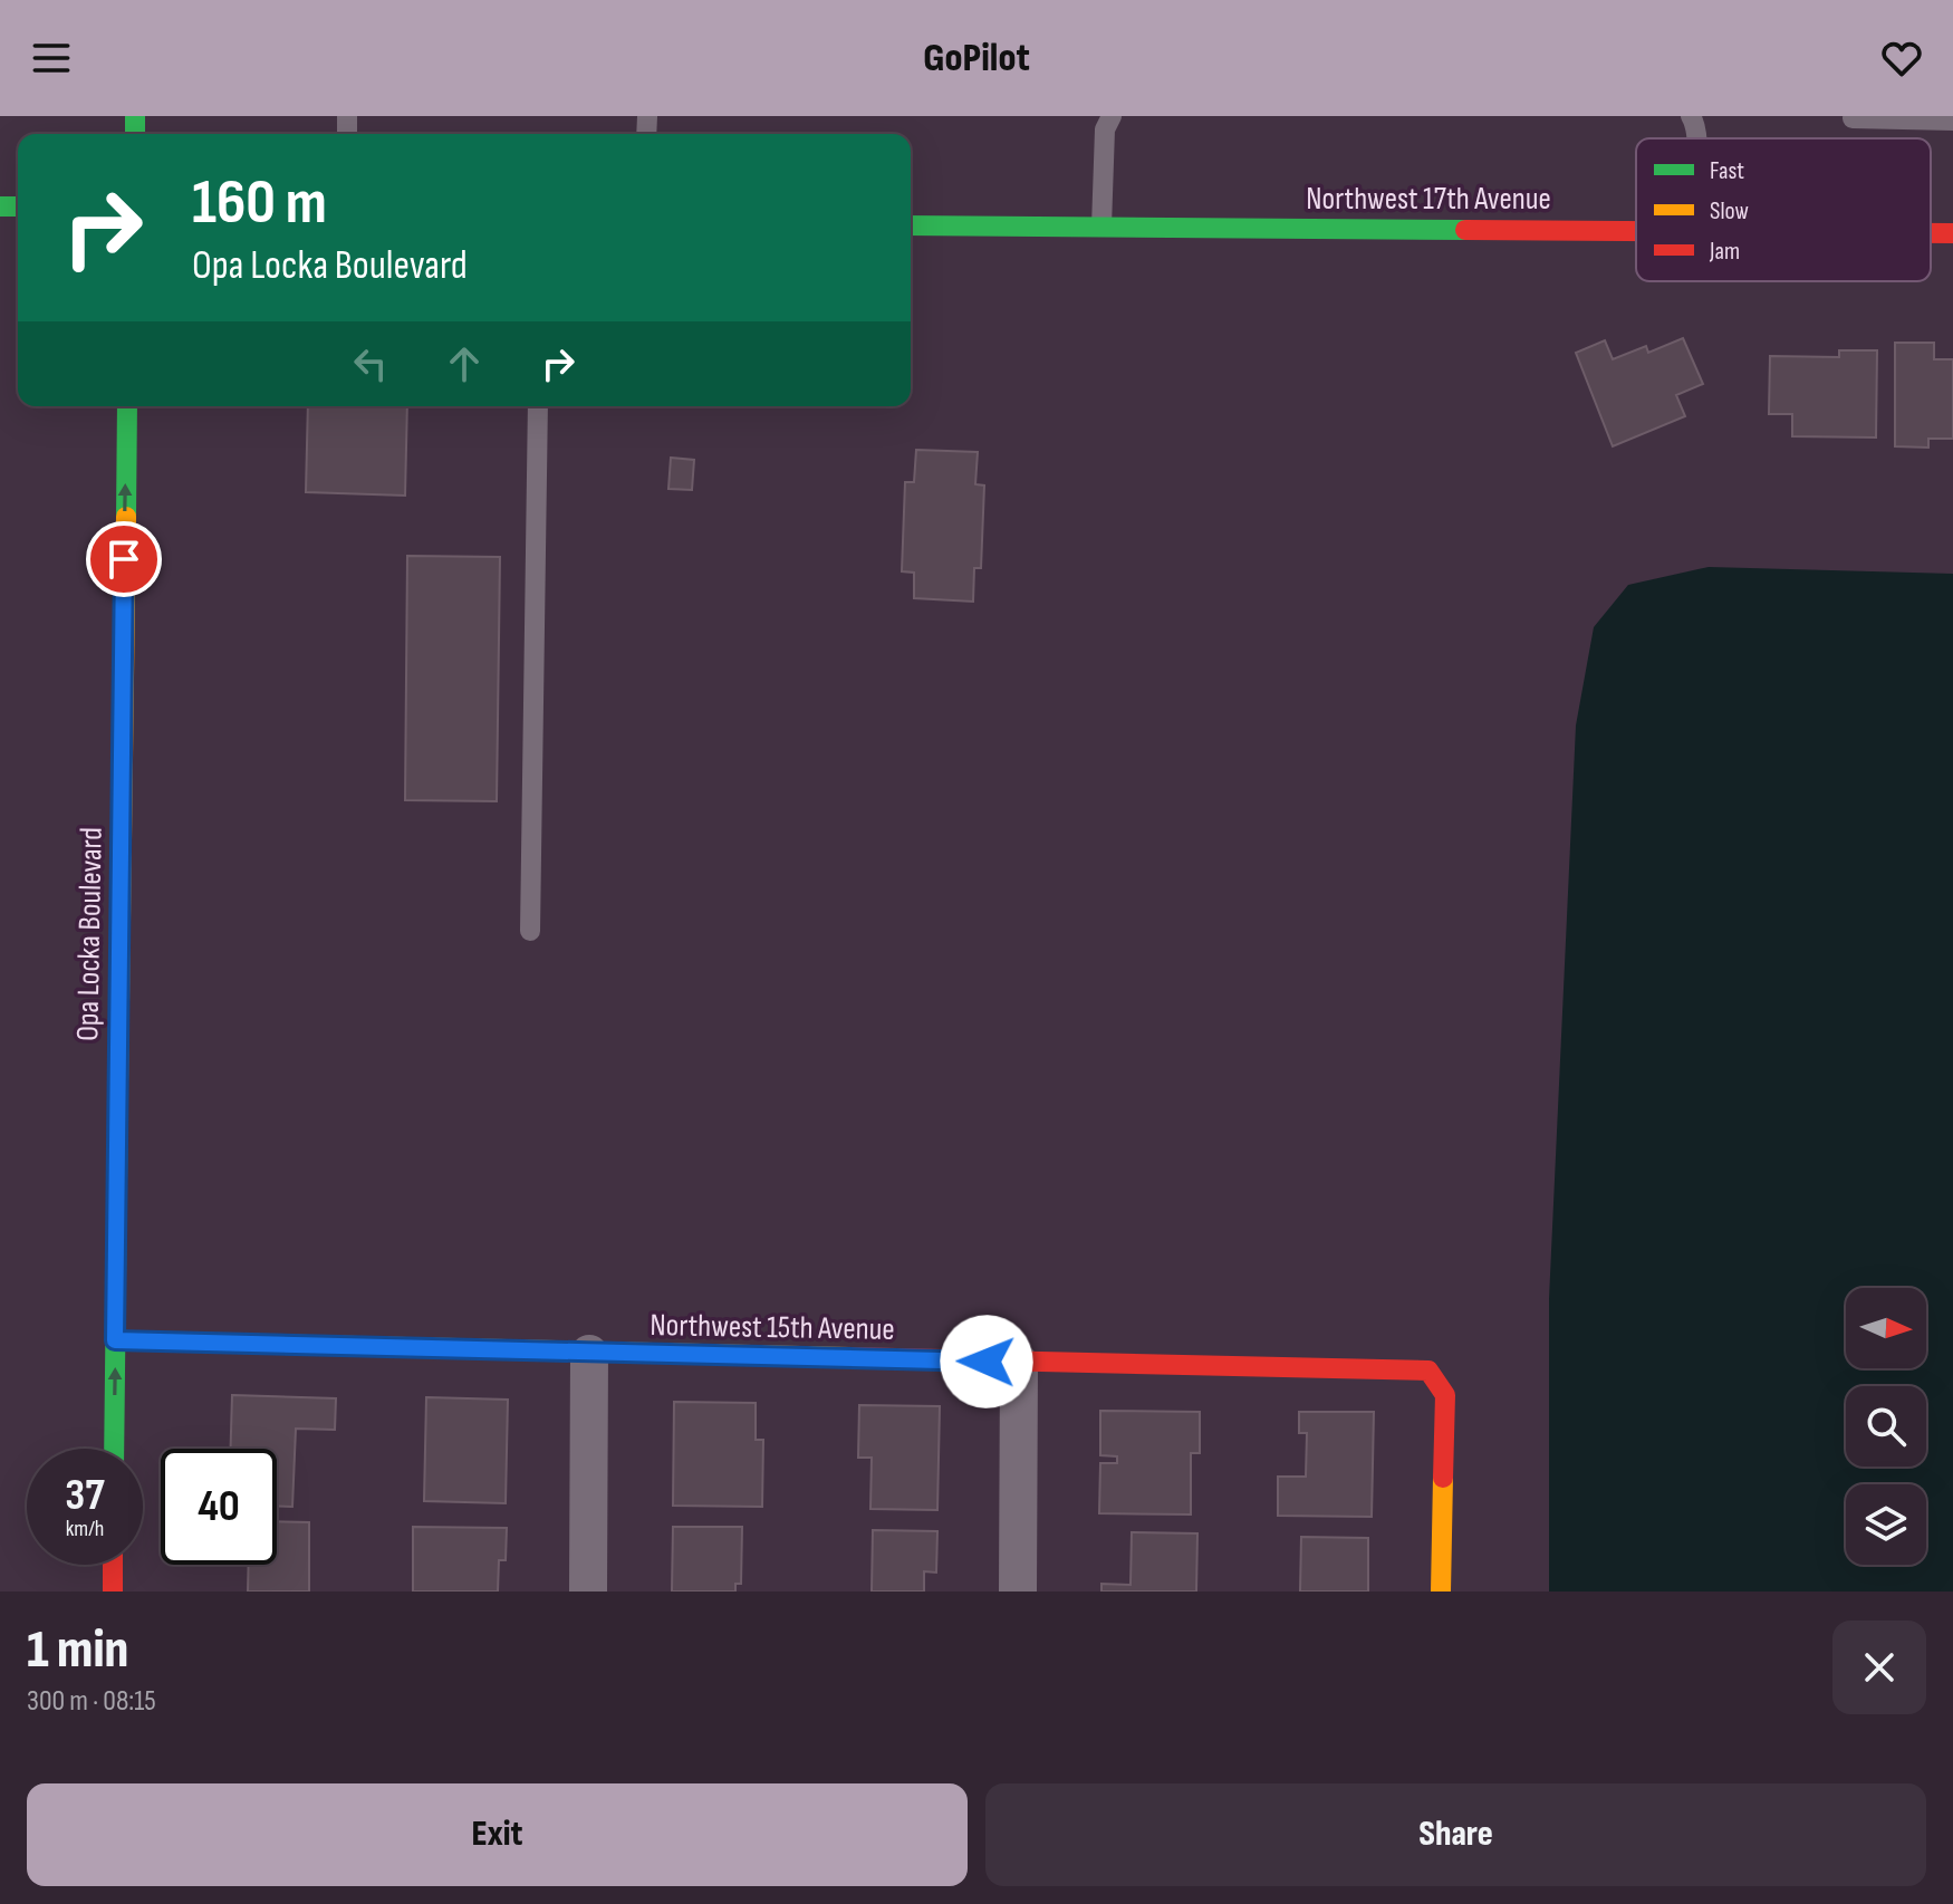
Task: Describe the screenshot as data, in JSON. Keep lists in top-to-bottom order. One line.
{"streets":{"street":["Northwest 17th Avenue","Opa Locka Boulevard","Northwest 15th Avenue"]},"crossings":[["Opa Locka Boulevard","Northwest 15th Avenue"]],"one_way":["Opa Locka Boulevard"],"legend":["Fast","Slow","Jam"],"north":"right","page":{"header":"GoPilot","turn":["160 m","Opa Locka Boulevard"],"speed":"37 km/h","limit":"40","heading":["1 min","300 m · 08:15"],"buttons":["Exit","Share"]}}
